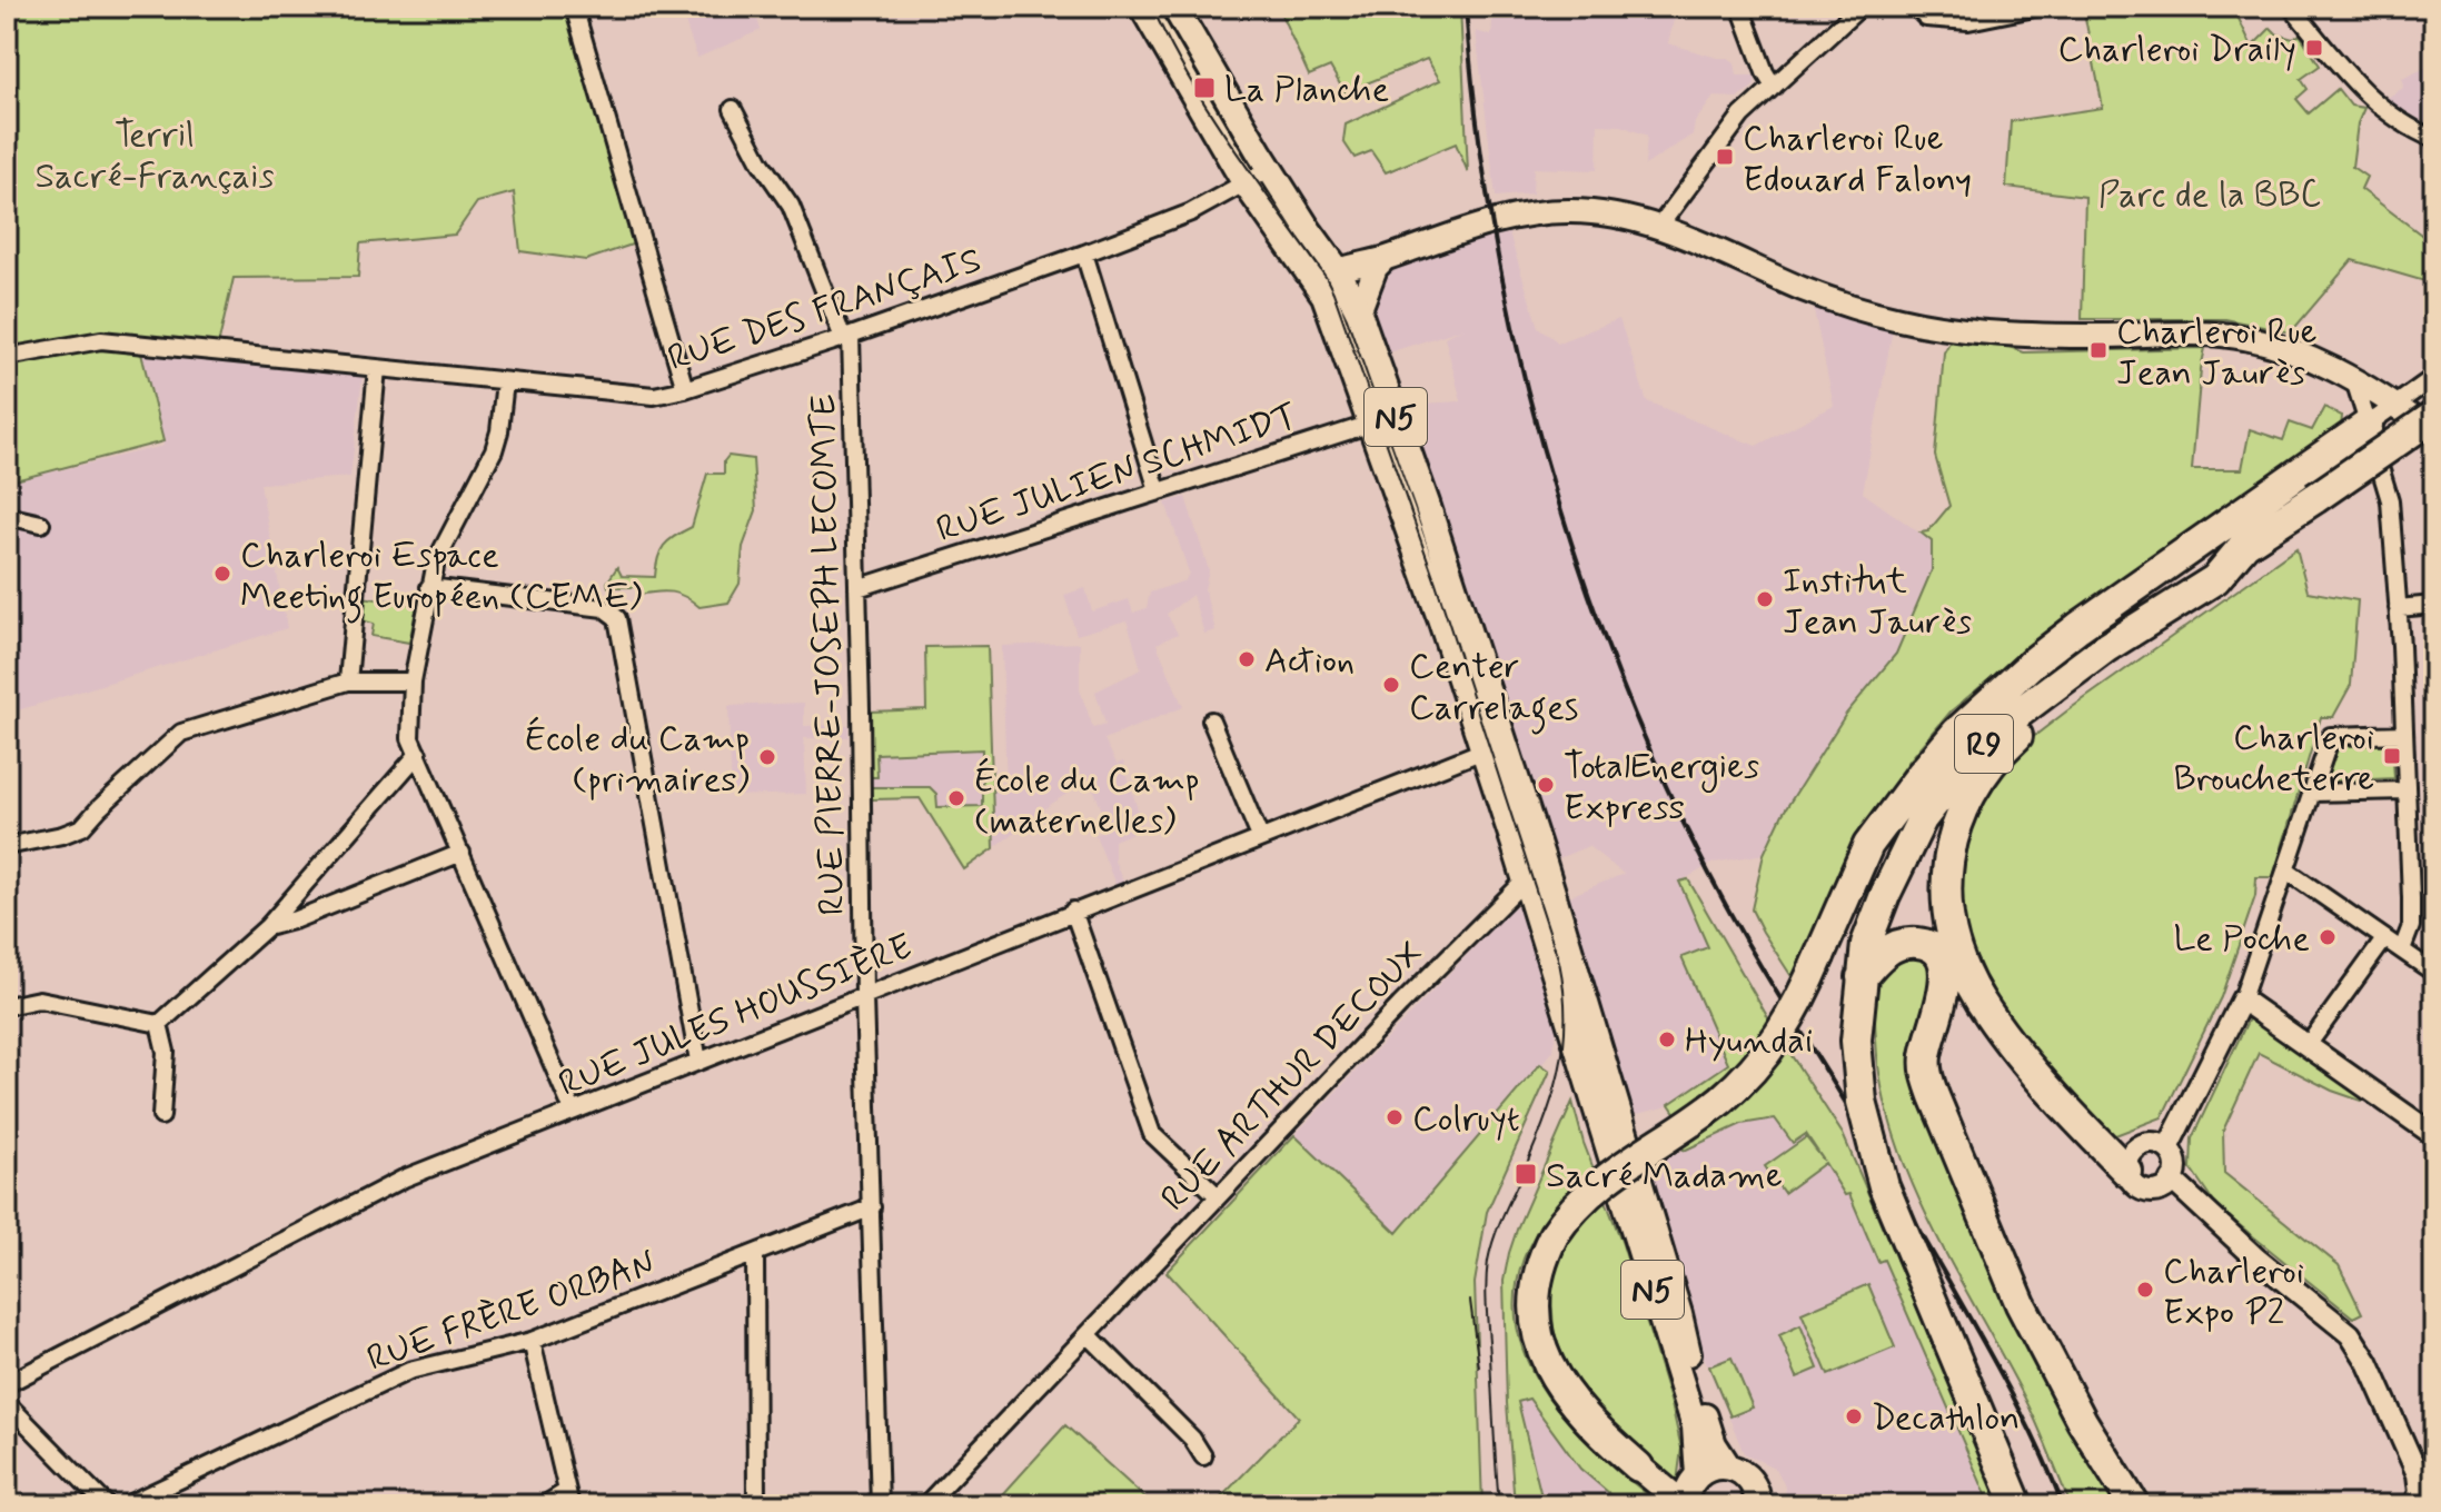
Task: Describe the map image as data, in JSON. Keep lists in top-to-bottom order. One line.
{"streets":{"highway":["R9"],"main road":["N5"],"street":["RUE DES FRANÇAIS","RUE JULIEN SCHMIDT","RUE PIERRE-JOSEPH LECOMTE","RUE JULES HOUSSIÈRE","RUE ARTHUR DECOUX","RUE FRÈRE ORBAN"]},"crossings":[["RUE DES FRANÇAIS","N5"],["RUE DES FRANÇAIS","RUE PIERRE-JOSEPH LECOMTE"],["N5","RUE JULIEN SCHMIDT"],["N5","RUE JULES HOUSSIÈRE"],["N5","RUE ARTHUR DECOUX"],["RUE JULIEN SCHMIDT","RUE PIERRE-JOSEPH LECOMTE"],["RUE PIERRE-JOSEPH LECOMTE","RUE JULES HOUSSIÈRE"],["RUE PIERRE-JOSEPH LECOMTE","RUE FRÈRE ORBAN"]],"parks":["Terril Sacré-Français","Parc de la BBC"],"places":{"transit":["Charleroi Draily","La Planche","Charleroi Rue Edouard Falony","Charleroi Rue Jean Jaurès","Charleroi Broucheterre","Sacré Madame"],"other":["Charleroi Espace Meeting Européen (CEME)","Institut Jean Jaurès","Action","Center Carrelages","École du Camp (primaires)","TotalEnergies Express","École du Camp (maternelles)","Le Poche","Hyundai","Colruyt","Charleroi Expo P2","Decathlon"]}}
